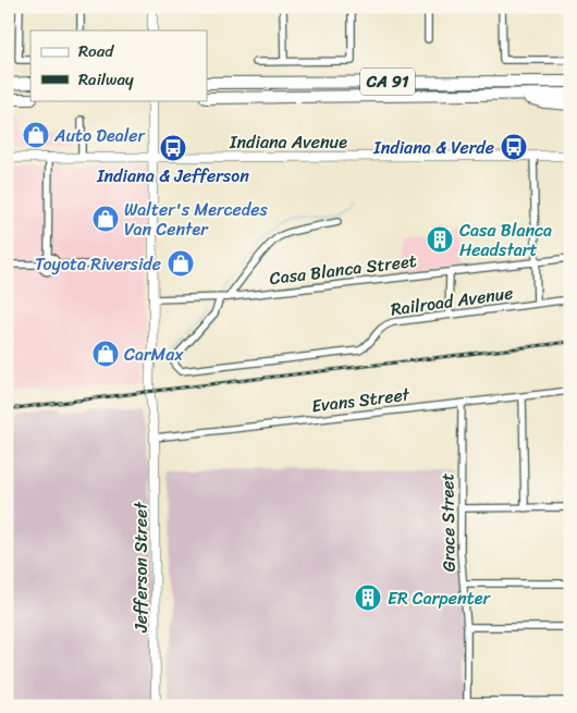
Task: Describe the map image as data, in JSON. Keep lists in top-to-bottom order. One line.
{"streets":{"highway":["CA 91"],"street":["Indiana Avenue","Casa Blanca Street","Railroad Avenue","Evans Street","Grace Street","Jefferson Street"]},"crossings":[["Indiana Avenue","Jefferson Street"],["Casa Blanca Street","Railroad Avenue"],["Casa Blanca Street","Jefferson Street"],["Evans Street","Grace Street"],["Evans Street","Jefferson Street"]],"places":{"shop":["Auto Dealer","Walter's Mercedes Van Center","Toyota Riverside","CarMax"],"bus stop":["Indiana & Verde","Indiana & Jefferson"],"building":["Casa Blanca Headstart","ER Carpenter"]},"legend":["Road","Railway"]}
